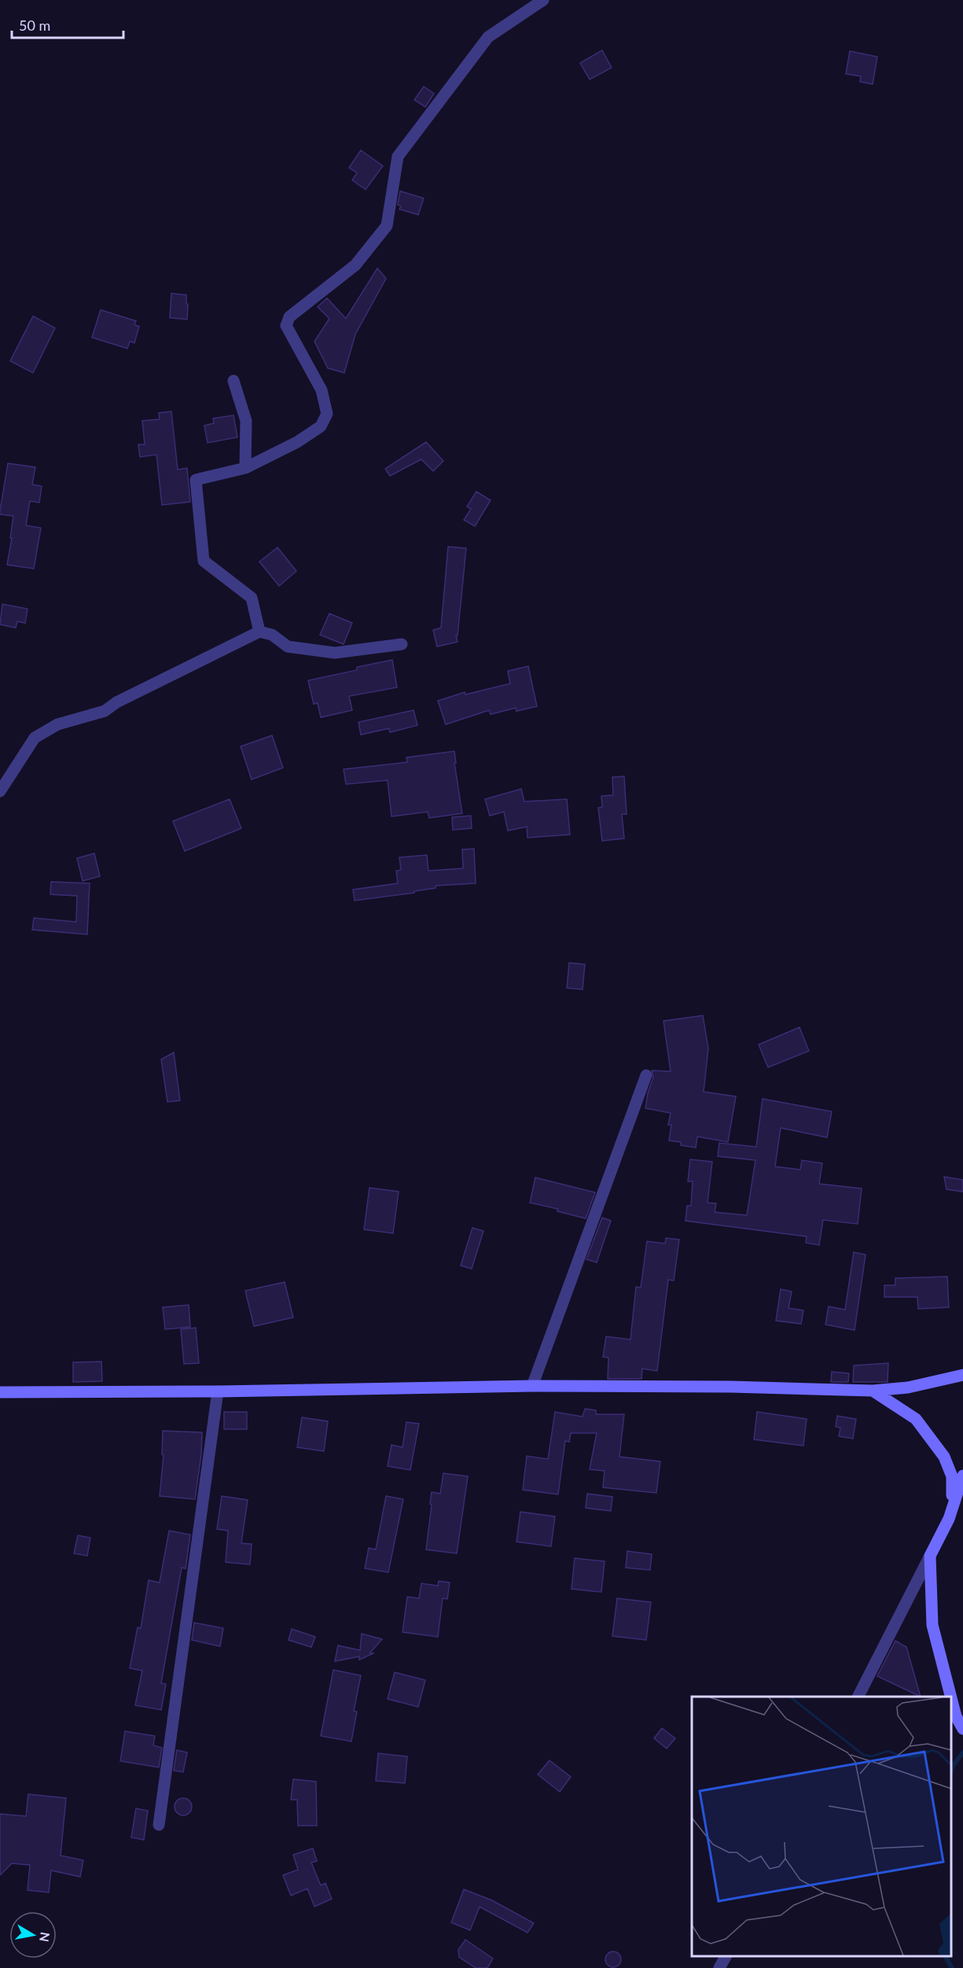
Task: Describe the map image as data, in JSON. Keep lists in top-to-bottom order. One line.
{"scale_bar":"50 m","north":"right"}
